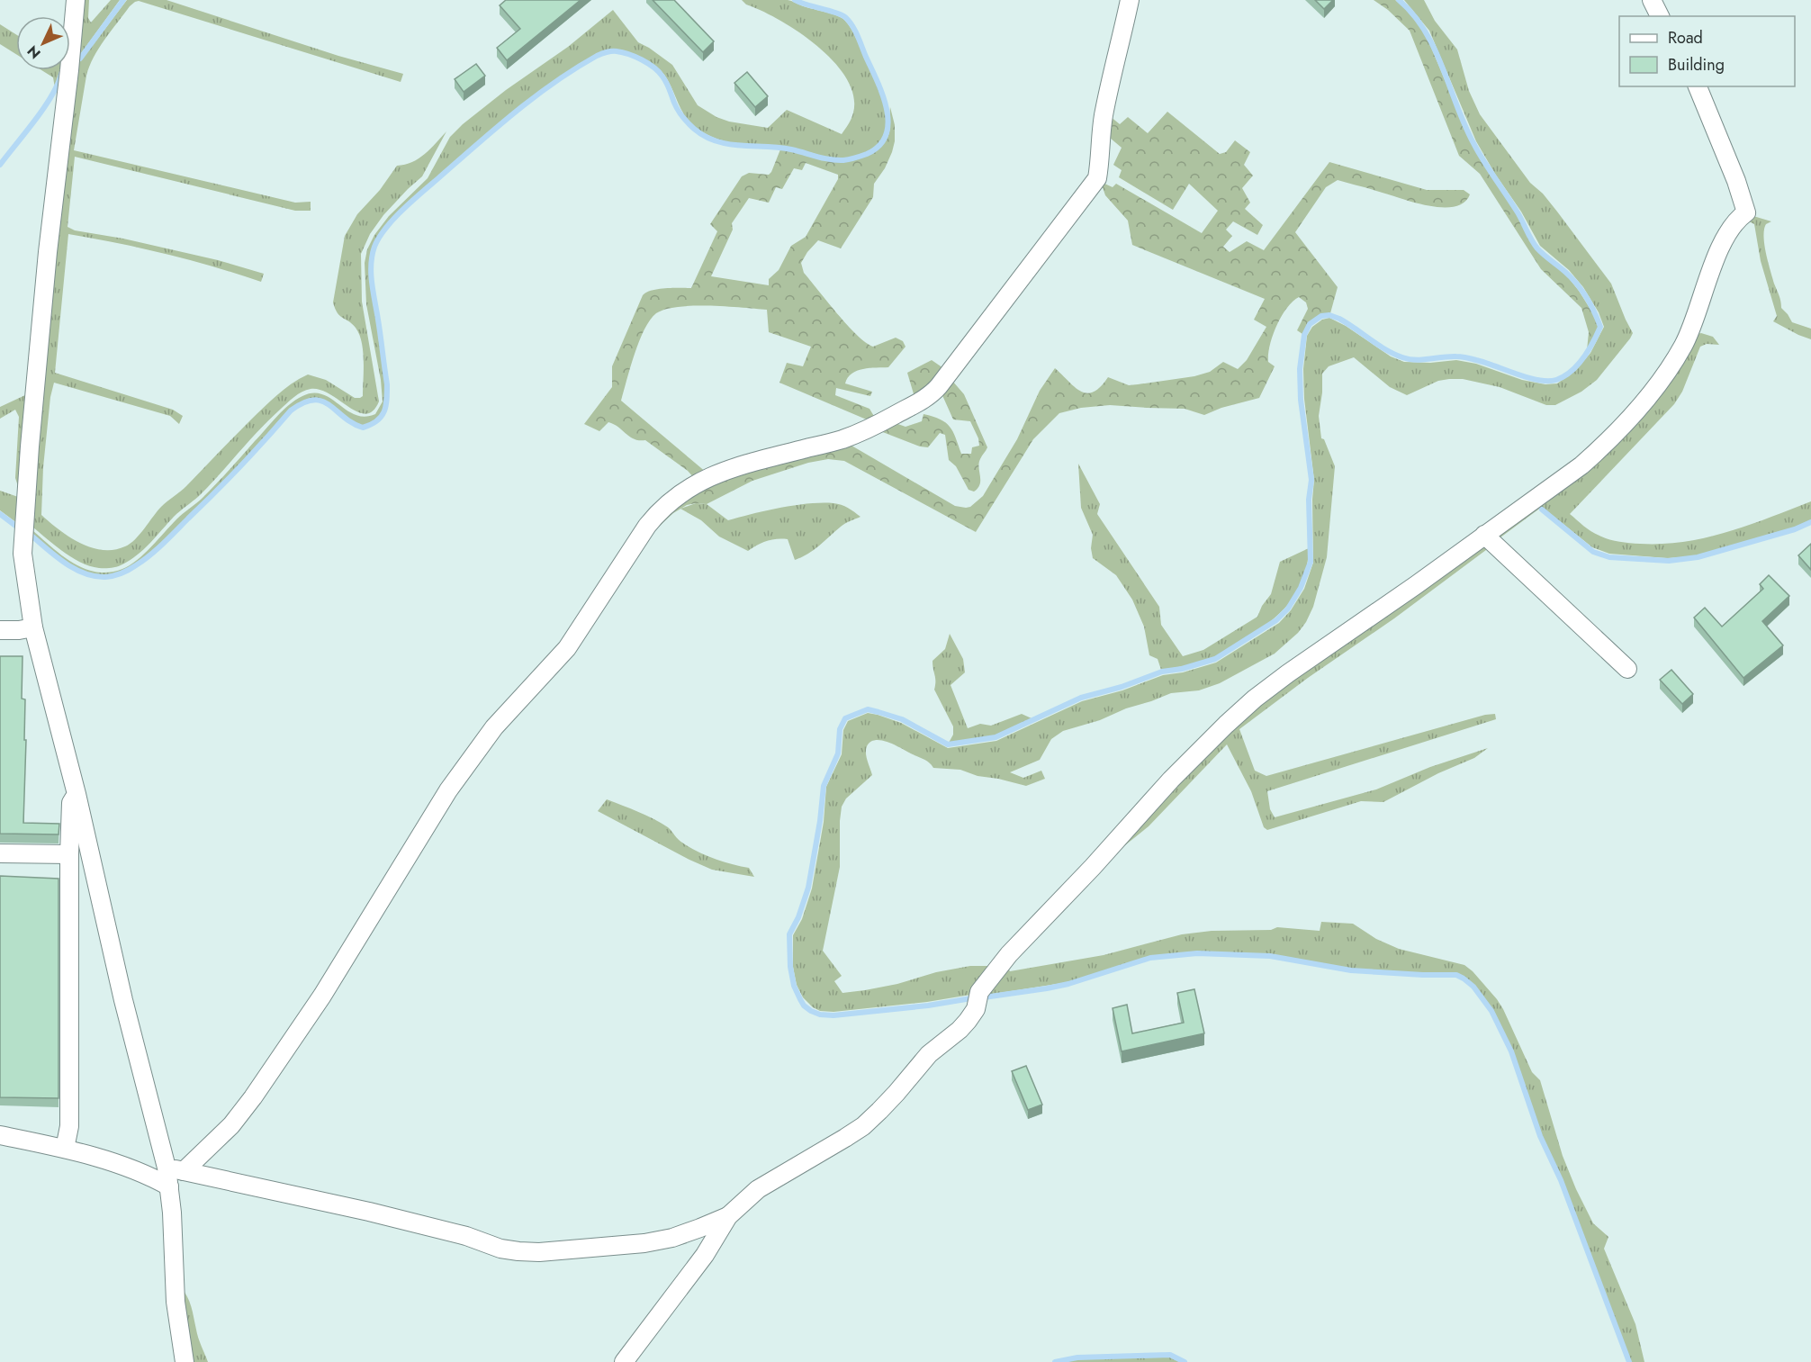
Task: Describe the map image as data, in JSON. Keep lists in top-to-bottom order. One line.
{"legend":["Road","Building"],"north":"bottom left"}
